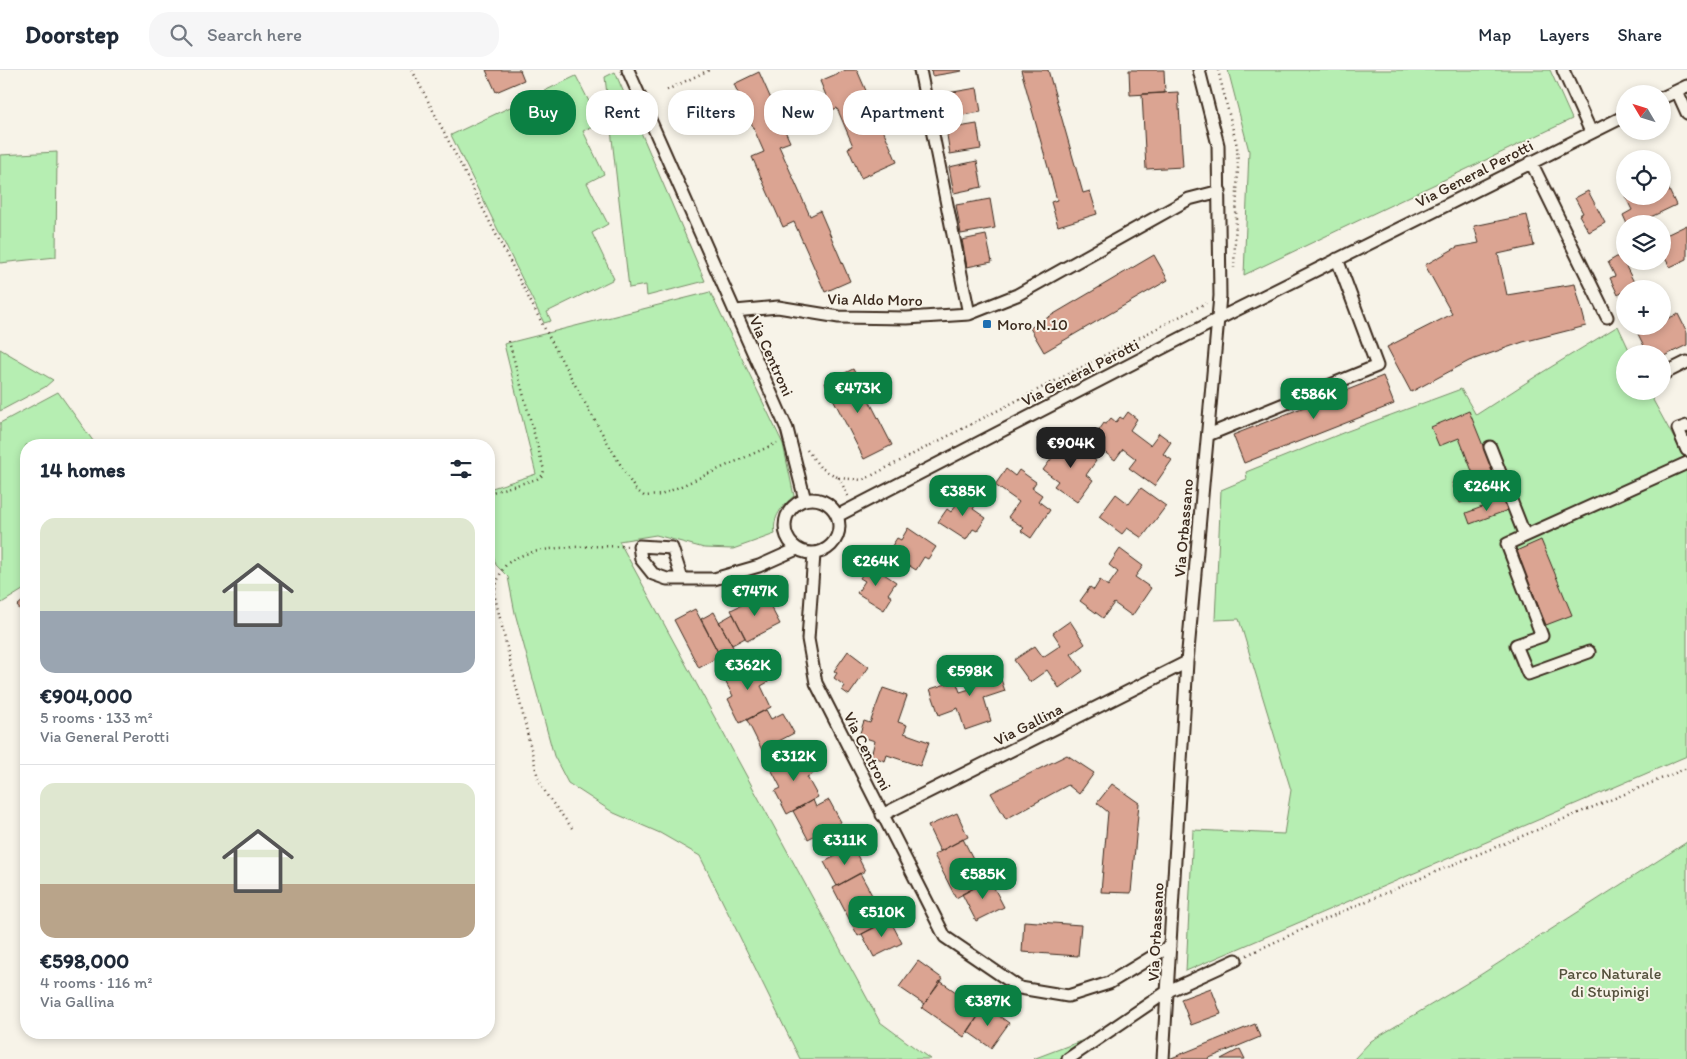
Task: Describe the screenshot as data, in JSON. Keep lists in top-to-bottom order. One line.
{"streets":{"street":["Via General Perotti","Via Aldo Moro","Via Centroni","Via Orbassano","Via Gallina"]},"crossings":[["Via General Perotti","Via Centroni"],["Via General Perotti","Via Orbassano"],["Via Aldo Moro","Via Centroni"],["Via Aldo Moro","Via Orbassano"],["Via Centroni","Via Orbassano"],["Via Centroni","Via Gallina"],["Via Orbassano","Via Gallina"]],"parks":["Parco Naturale di Stupinigi"],"places":{"transit":["Moro N.10"]},"north":"top left","page":{"header":"Doorstep","search":"Search here","nav":["Map","Layers","Share"],"map_buttons":["+","−"],"chip":["Buy","Rent","Filters","New","Apartment"],"price":["€473K","€586K","€904K","€264K","€385K","€264K","€747K","€362K","€598K","€312K","€311K","€585K","€510K","€387K"],"heading":"14 homes","list":[{"name":"€904,000","note":"5 rooms · 133 m² · Via General Perotti"},{"name":"€598,000","note":"4 rooms · 116 m² · Via Gallina"}]}}
